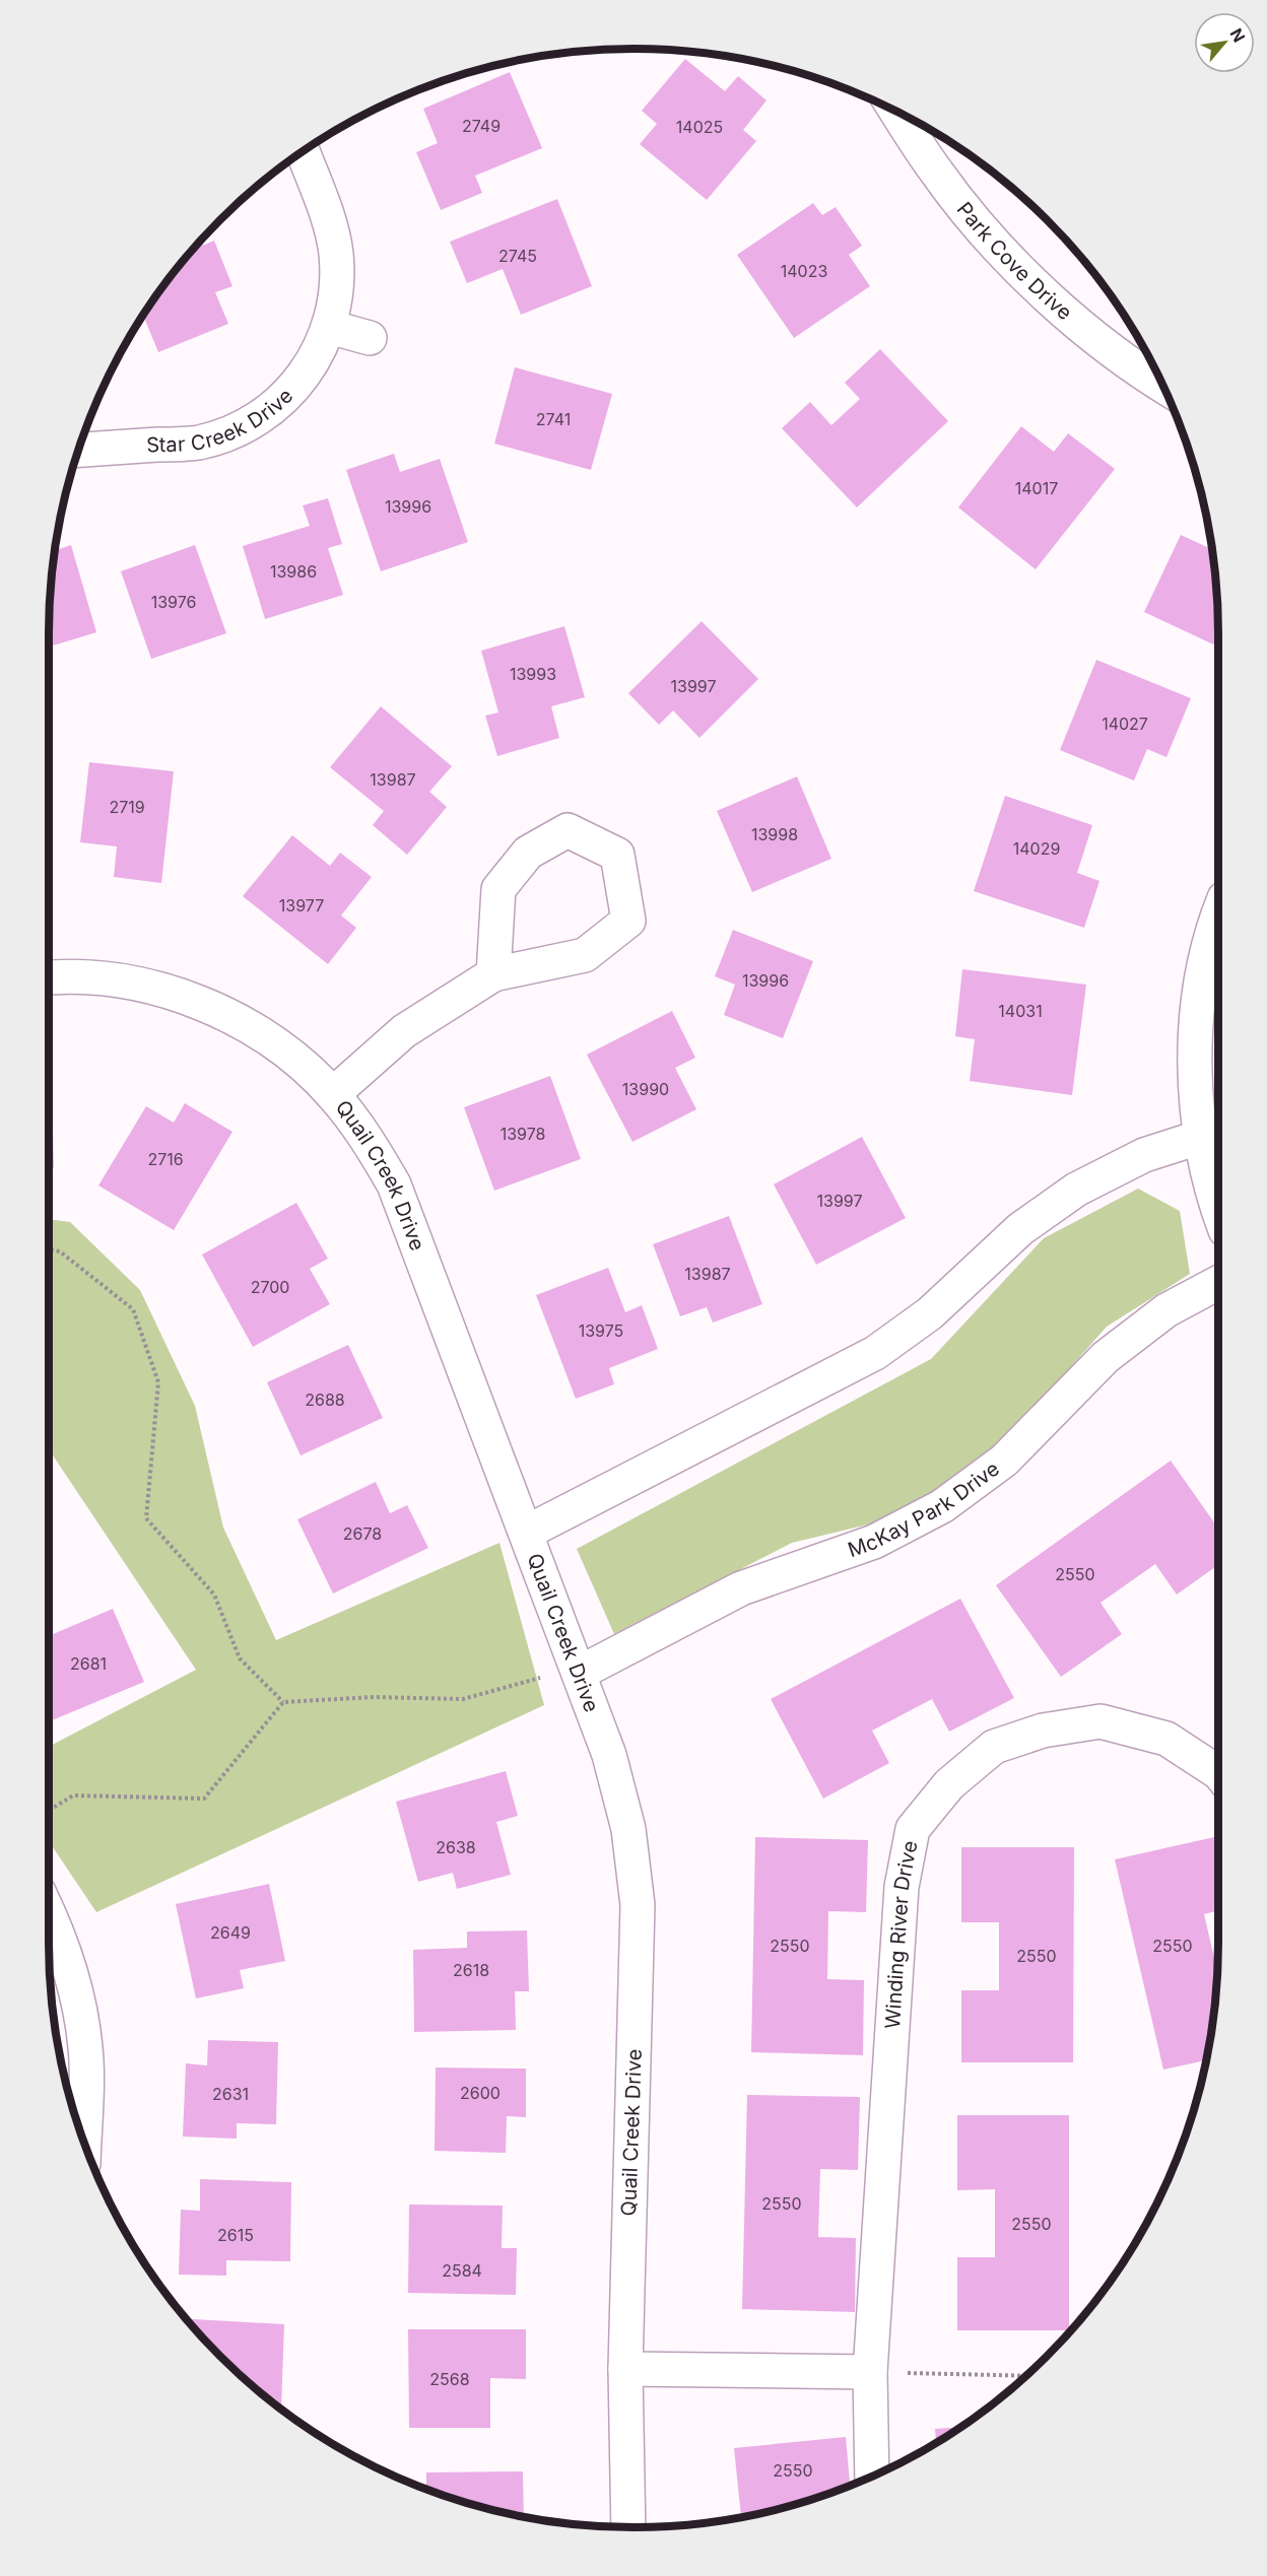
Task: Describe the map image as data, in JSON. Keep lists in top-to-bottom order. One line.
{"streets":{"street":["Park Cove Drive","Star Creek Drive","Quail Creek Drive","McKay Park Drive","Winding River Drive"]},"crossings":[["Quail Creek Drive","McKay Park Drive"]],"house_numbers":["2749","14025","2745","14023","2741","14017","13996","13986","13976","13993","13997","14027","13987","2719","13998","14029","13977","13996","14031","13990","13978","2716","13997","13987","2700","13975","2688","2678","2550","2681","2638","2649","2550","2550","2550","2618","2600","2631","2550","2550","2615","2584","2568","2550"],"north":"top right"}
